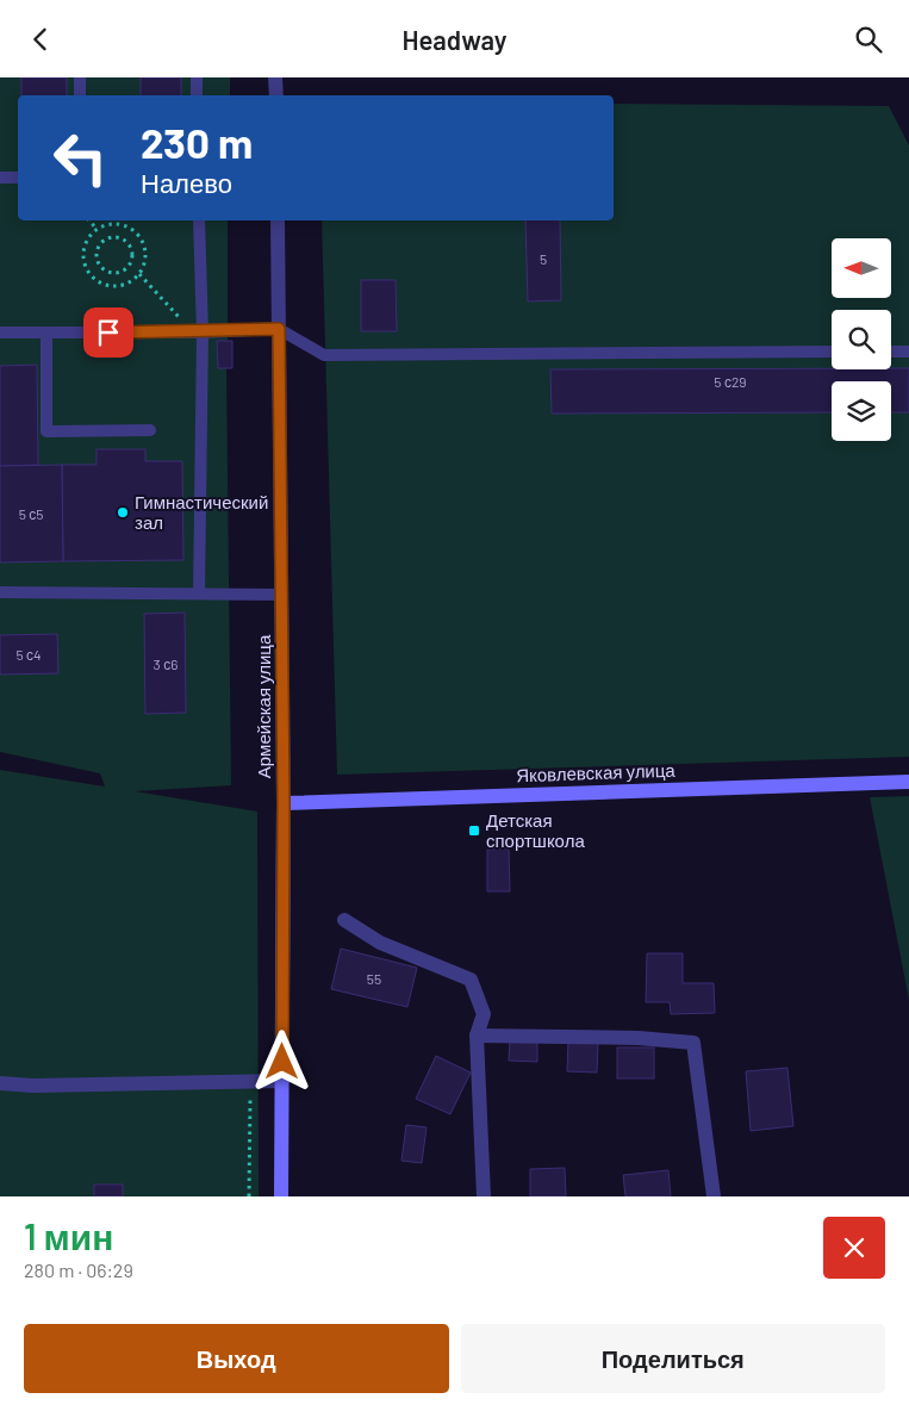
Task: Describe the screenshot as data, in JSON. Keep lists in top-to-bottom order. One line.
{"streets":{"street":["Армейская улица","Яковлевская улица"]},"crossings":[["Армейская улица","Яковлевская улица"]],"places":{"other":["Гимнастический зал"],"transit":["Детская спортшкола"]},"house_numbers":["5","5 с29","5 с5","5 с4","3 с6","55"],"north":"left","page":{"header":"Headway","turn":["230 m","Налево"],"heading":["1 мин","280 m · 06:29"],"buttons":["Выход","Поделиться"]}}
